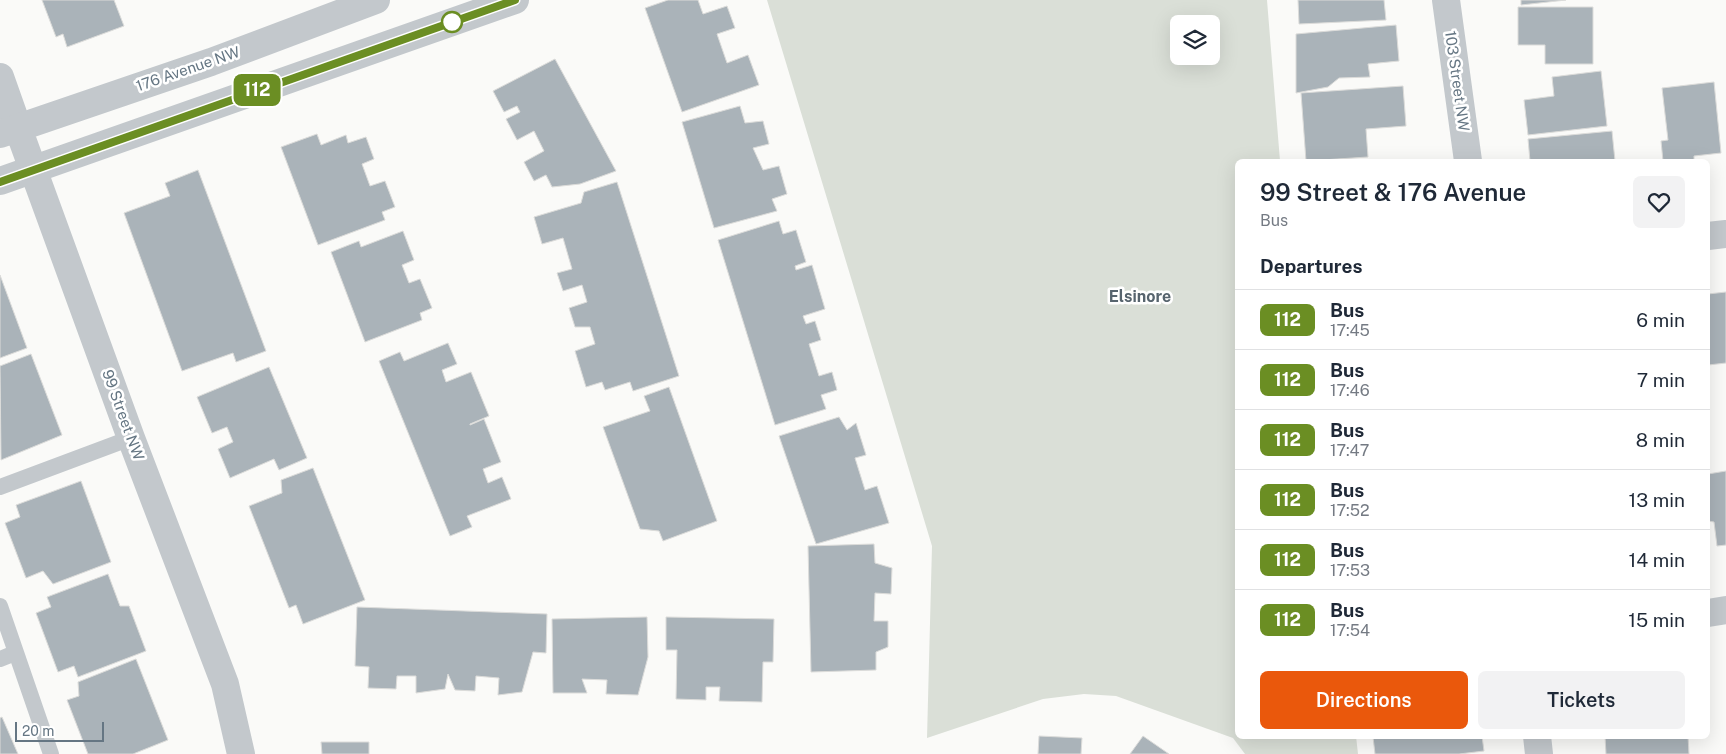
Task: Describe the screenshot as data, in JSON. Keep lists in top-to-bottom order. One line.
{"streets":{"street":["176 Avenue NW","103 Street NW","99 Street NW"]},"crossings":[["176 Avenue NW","99 Street NW"]],"districts":["Elsinore"],"lines":["bus line 112"],"scale_bar":"20 m","page":{"on_map":"112","heading":[["99 Street & 176 Avenue","Bus"],"Departures"],"list":[{"mark":"112","name":"Bus","note":"17:45","value":"6 min"},{"mark":"112","name":"Bus","note":"17:46","value":"7 min"},{"mark":"112","name":"Bus","note":"17:47","value":"8 min"},{"mark":"112","name":"Bus","note":"17:52","value":"13 min"},{"mark":"112","name":"Bus","note":"17:53","value":"14 min"},{"mark":"112","name":"Bus","note":"17:54","value":"15 min"}],"buttons":["Directions","Tickets"],"scale":"20 m"}}
